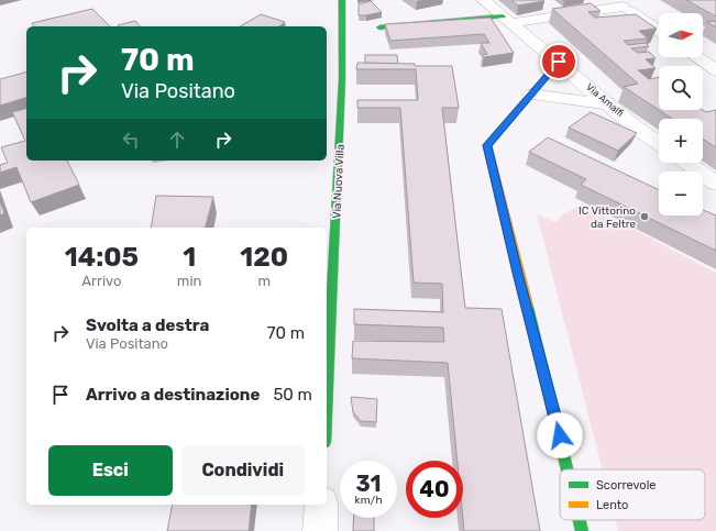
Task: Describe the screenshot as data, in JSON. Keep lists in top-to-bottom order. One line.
{"streets":{"street":["Via Amalfi","Via Nuova Villa"]},"places":["IC Vittorino da Feltre"],"legend":["Scorrevole","Lento"],"north":"right","page":{"map_buttons":["+","−"],"turn":["70 m","Via Positano"],"eta":["14:05","Arrivo","1","min","120","m"],"list":[{"name":"Svolta a destra","note":"Via Positano","value":"70 m"},{"name":"Arrivo a destinazione","value":"50 m"}],"buttons":["Esci","Condividi"],"speed":"31 km/h","limit":"40"}}
